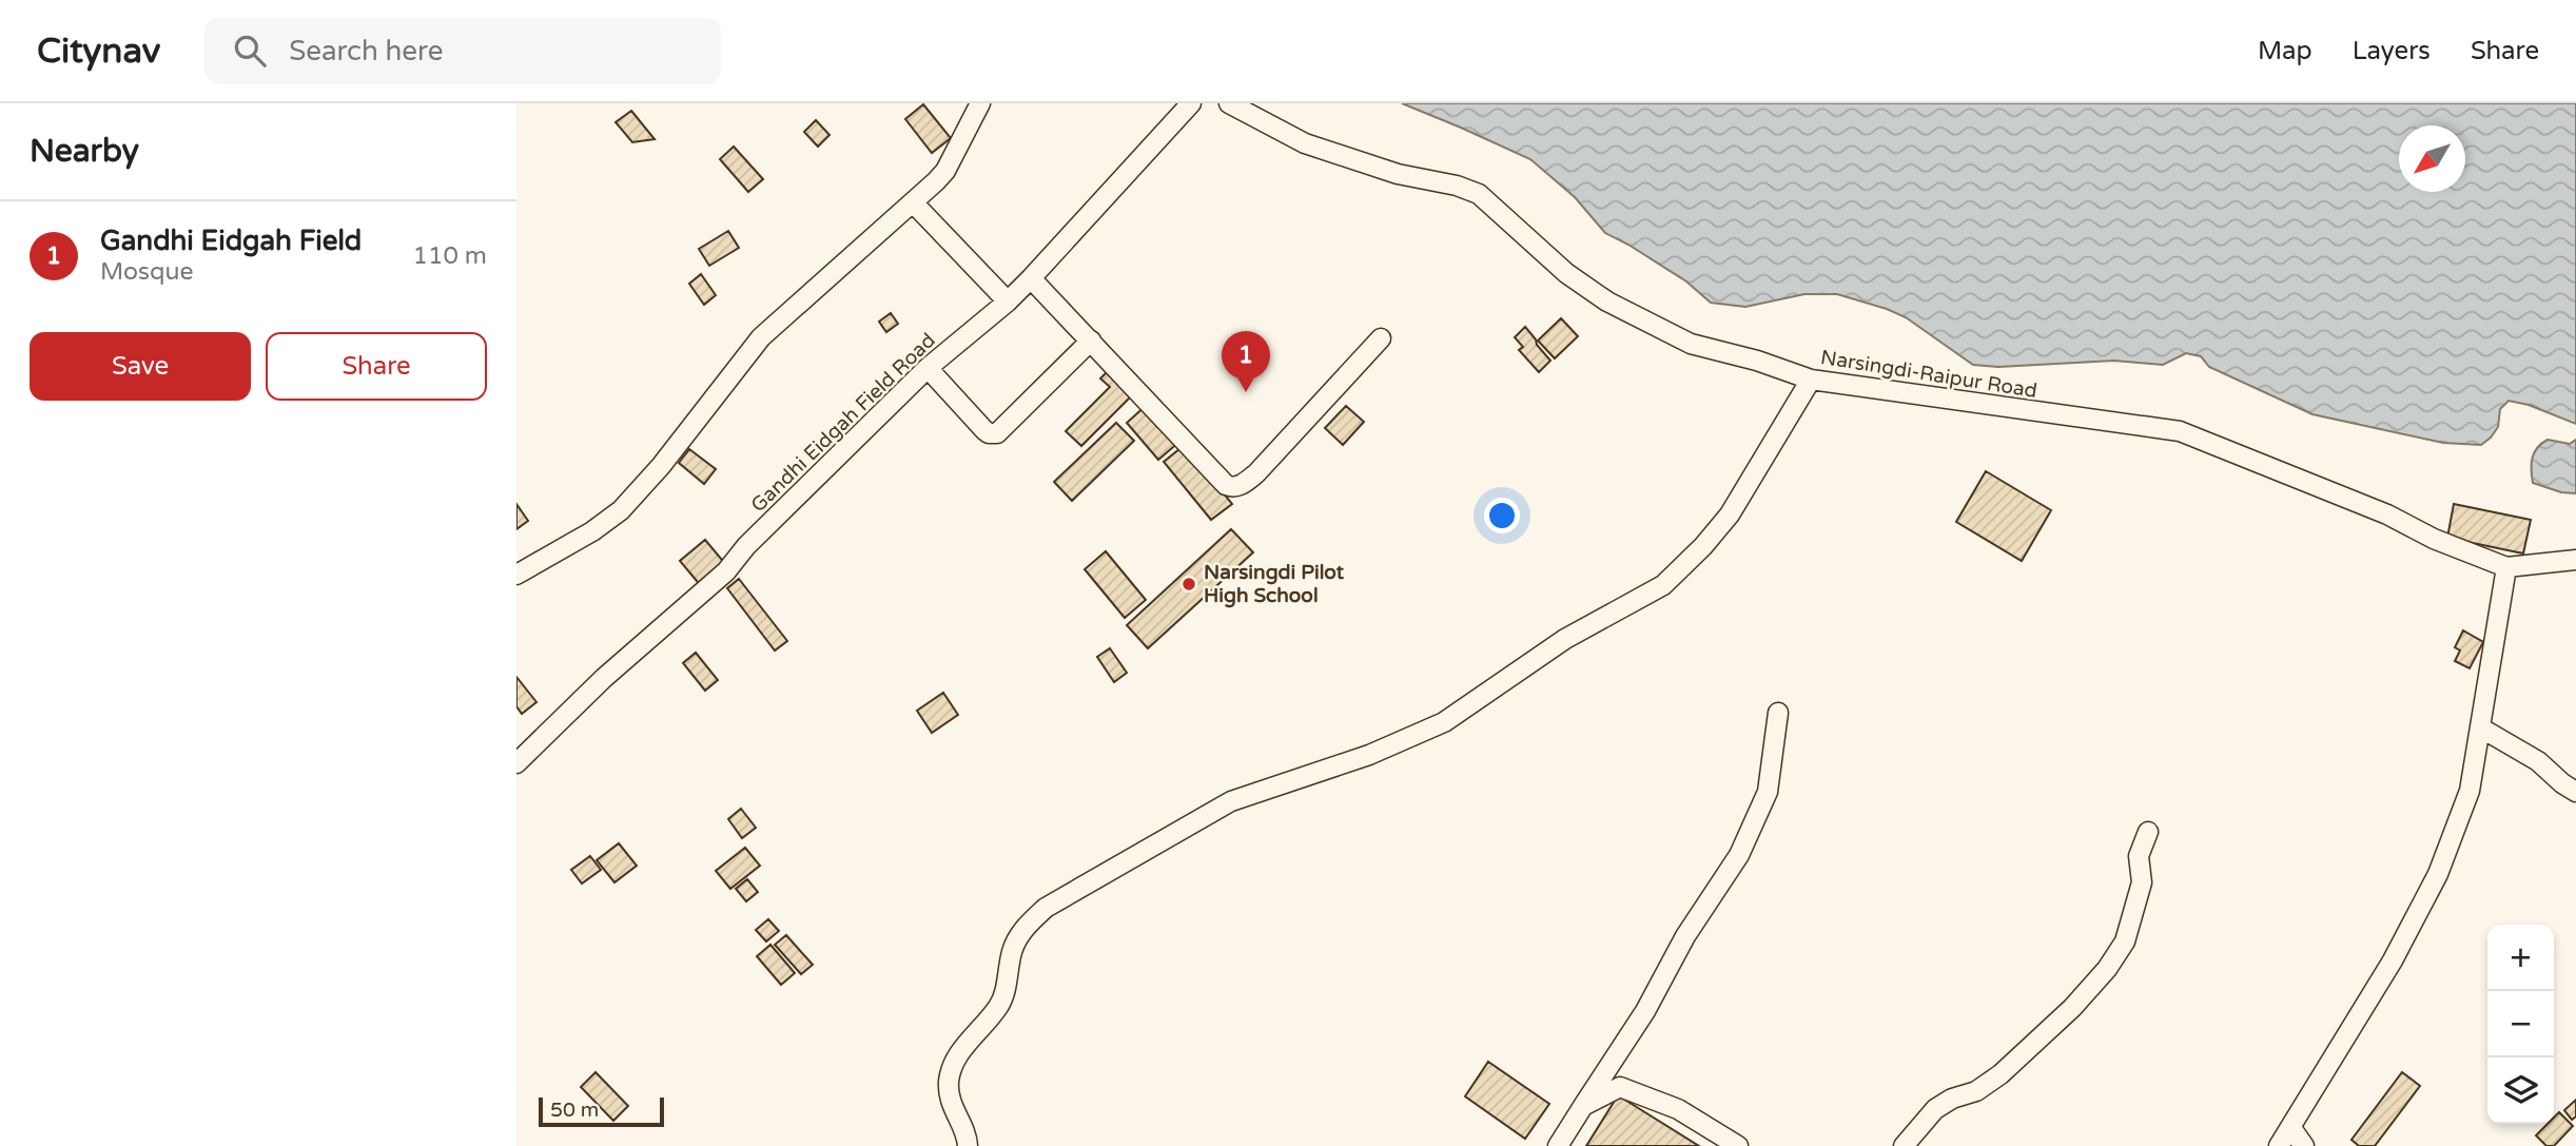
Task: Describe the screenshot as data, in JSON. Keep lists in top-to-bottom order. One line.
{"streets":{"street":["Narsingdi-Raipur Road","Gandhi Eidgah Field Road"]},"places":["Narsingdi Pilot High School"],"scale_bar":"50 m","north":"bottom left","page":{"header":"Citynav","search":"Search here","nav":["Map","Layers","Share"],"heading":"Nearby","list":[{"mark":"1","name":"Gandhi Eidgah Field","note":"Mosque","value":"110 m"}],"buttons":["Save","Share"],"pins":"1","map_buttons":["+","−"],"scale":"50 m"}}
